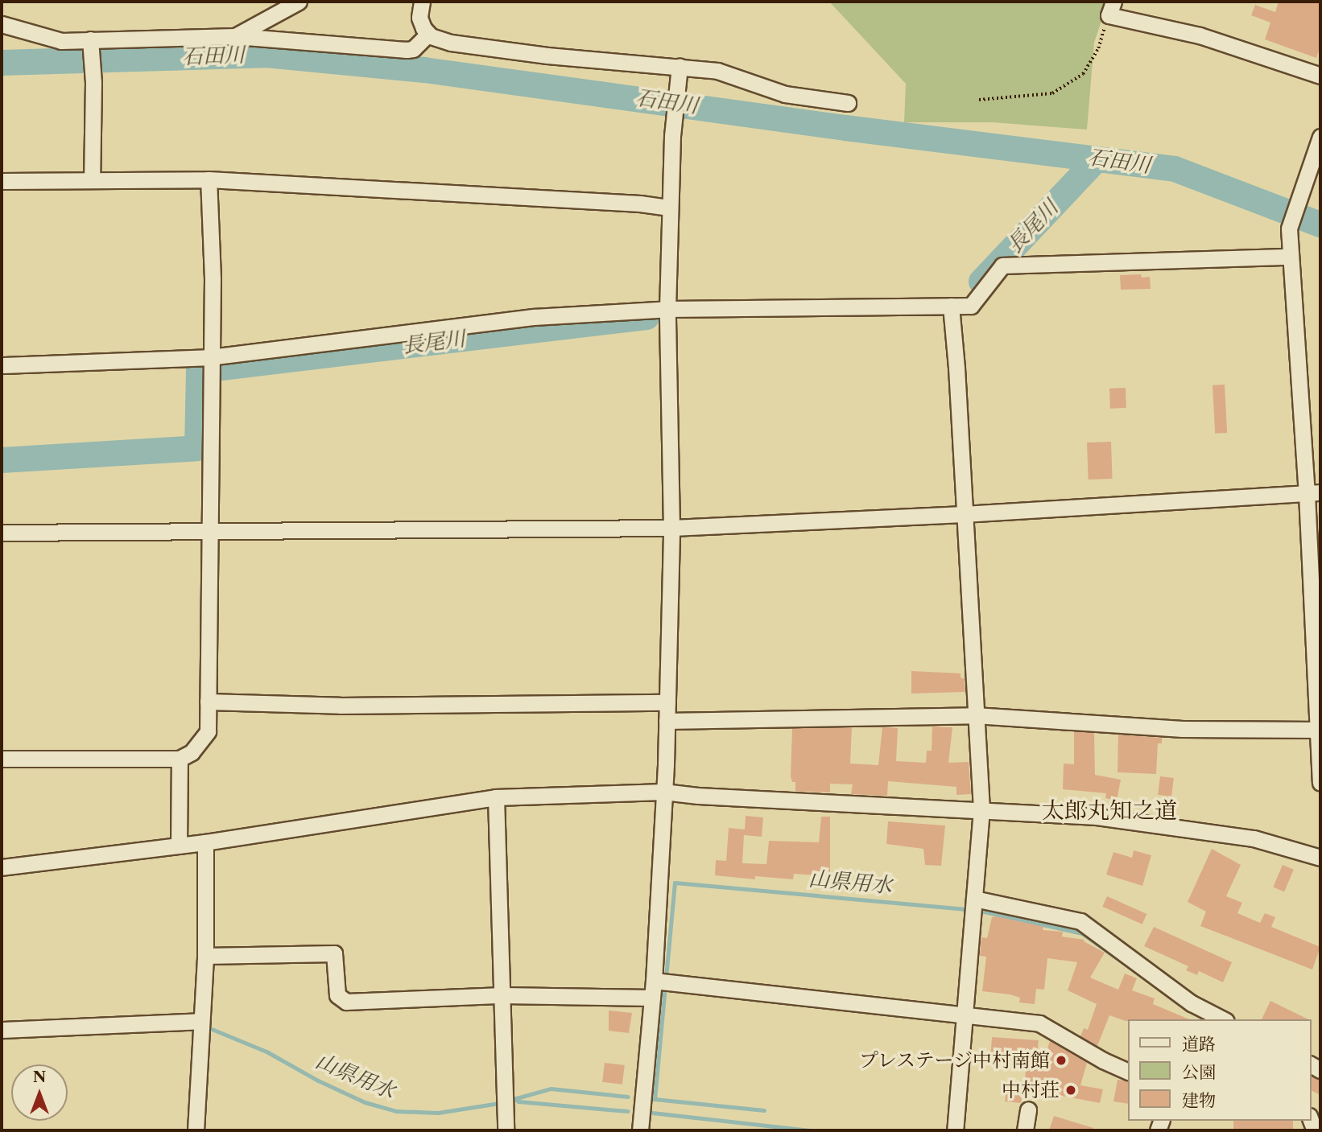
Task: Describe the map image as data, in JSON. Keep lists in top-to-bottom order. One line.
{"districts":["太郎丸知之道"],"water":["石田川","長尾川","山県用水"],"places":["プレステージ中村南館","中村荘"],"legend":["道路","公園","建物"],"north":"top"}
